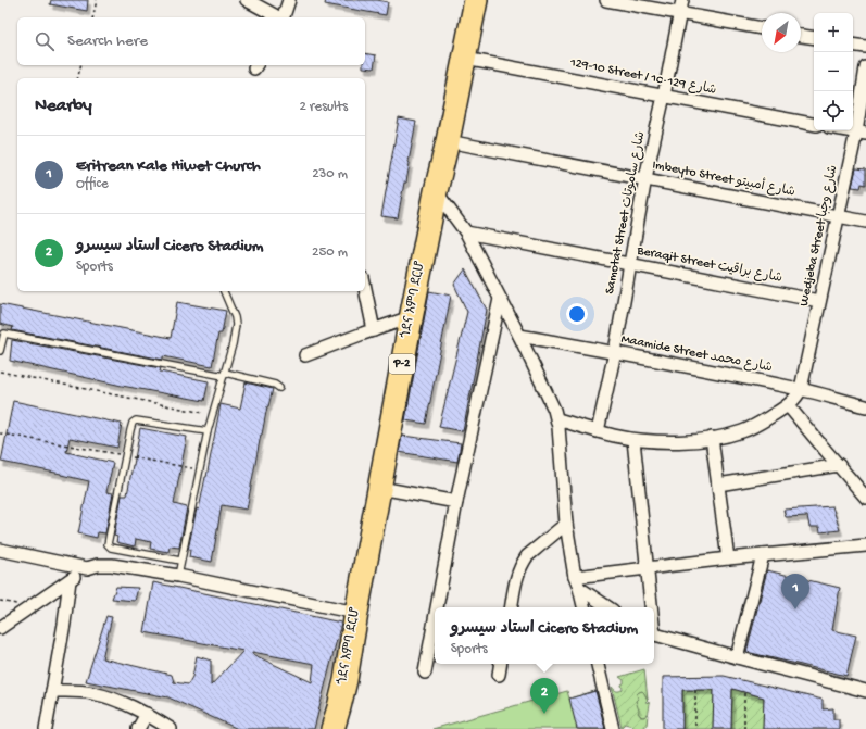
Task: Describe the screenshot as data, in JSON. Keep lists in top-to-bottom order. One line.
{"streets":{"highway":["ጎደና እምባ ደርሆ","P-2"],"street":["129-10 Street / شارع 129-10","Imbeyto Street شارع أمبيتو","Samotat Street شارع ساموتات","Wedjeba Street شارع وجبا","Beraqit Street شارع براقيت","Maamide Street شارع محمد"]},"crossings":[["129-10 Street / شارع 129-10","Samotat Street شارع ساموتات"],["129-10 Street / شارع 129-10","ጎደና እምባ ደርሆ"],["Imbeyto Street شارع أمبيتو","Samotat Street شارع ساموتات"],["Imbeyto Street شارع أمبيتو","Wedjeba Street شارع وجبا"],["Imbeyto Street شارع أمبيتو","ጎደና እምባ ደርሆ"],["Samotat Street شارع ساموتات","Wedjeba Street شارع وجبا"],["Samotat Street شارع ساموتات","Beraqit Street شارع براقيت"],["Samotat Street شارع ساموتات","Maamide Street شارع محمد"],["Wedjeba Street شارع وجبا","Beraqit Street شارع براقيت"],["Wedjeba Street شارع وجبا","Maamide Street شارع محمد"]],"north":"bottom left","page":{"map_buttons":["+","−"],"search":"Search here","heading":["Nearby","2 results"],"list":[{"mark":"1","name":"Eritrean Kale Hiwet Church","note":"Office","value":"230 m"},{"mark":"2","name":"استاد سيسرو Cicero Stadium","note":"Sports","value":"250 m"}],"pins":["1","2"],"popup":["استاد سيسرو Cicero Stadium","Sports"]}}
